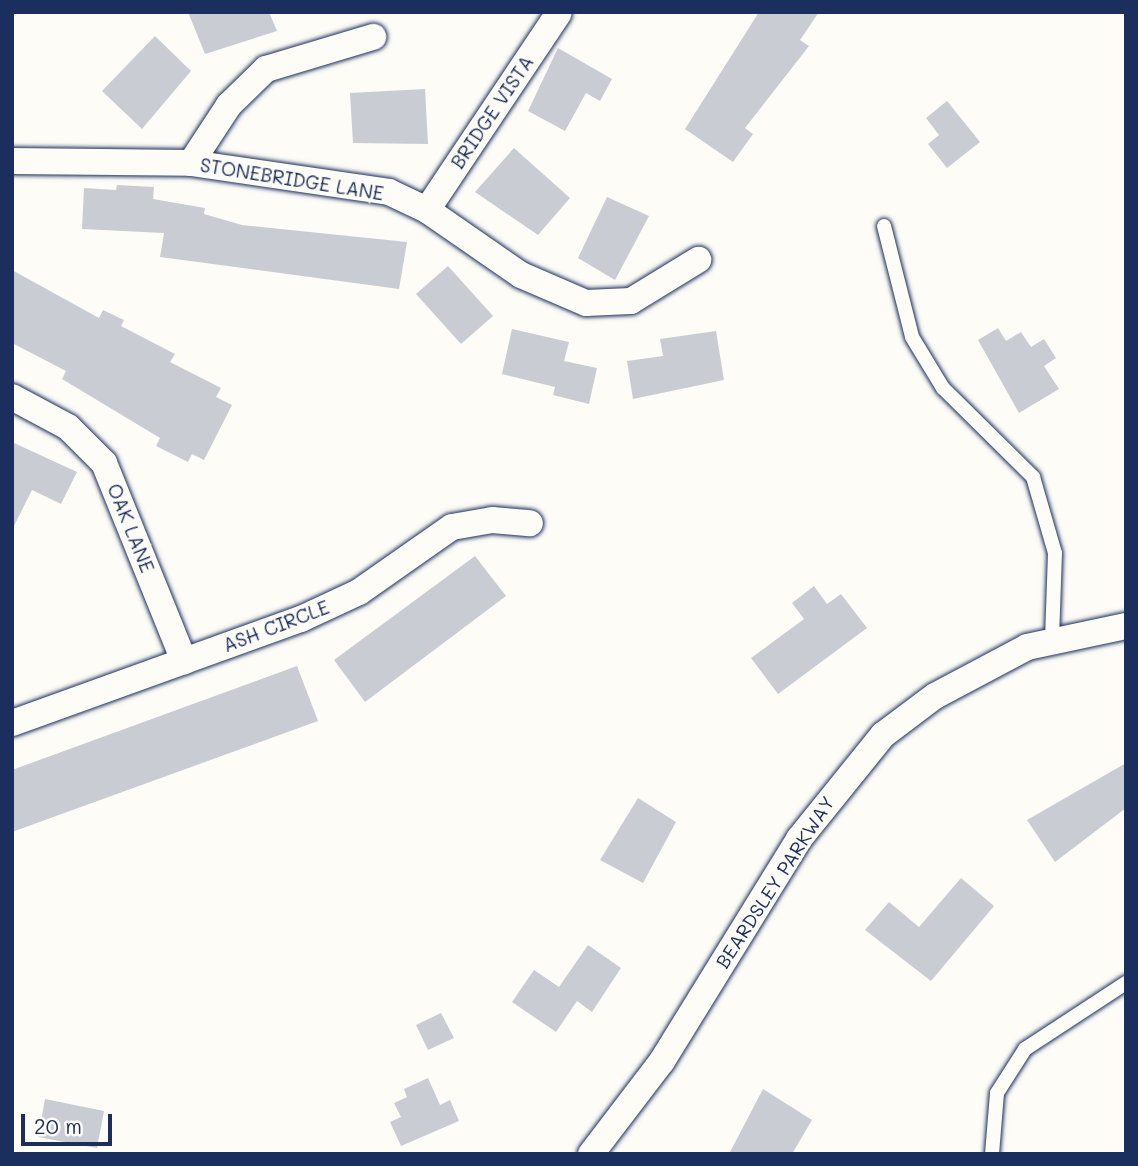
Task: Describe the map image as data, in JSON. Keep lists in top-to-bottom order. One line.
{"streets":{"street":["BRIDGE VISTA","STONEBRIDGE LANE","OAK LANE","ASH CIRCLE","BEARDSLEY PARKWAY"]},"crossings":[["BRIDGE VISTA","STONEBRIDGE LANE"],["OAK LANE","ASH CIRCLE"]],"scale_bar":"20 m"}
